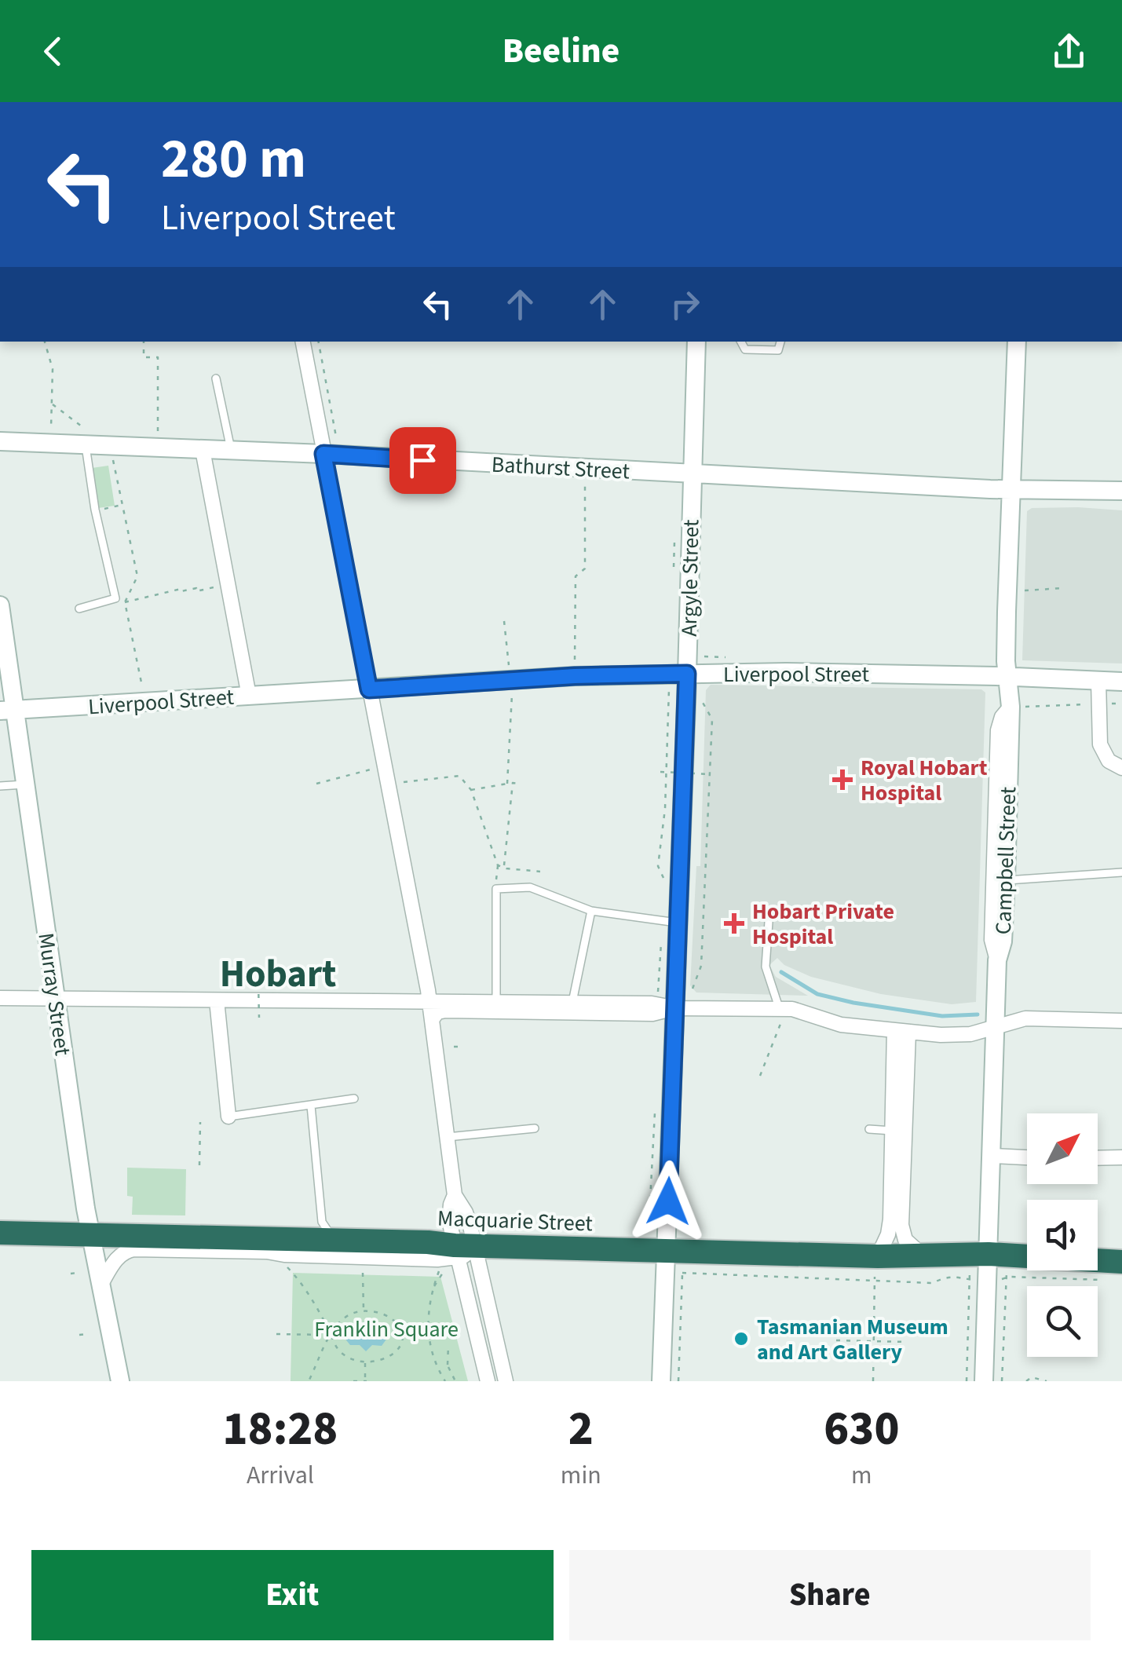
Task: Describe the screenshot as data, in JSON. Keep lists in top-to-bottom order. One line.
{"streets":{"highway":["Macquarie Street"],"main road":["Bathurst Street","Argyle Street","Liverpool Street","Campbell Street","Murray Street"]},"crossings":[["Bathurst Street","Argyle Street"],["Bathurst Street","Campbell Street"],["Argyle Street","Liverpool Street"],["Argyle Street","Macquarie Street"],["Liverpool Street","Campbell Street"],["Liverpool Street","Murray Street"],["Campbell Street","Macquarie Street"],["Murray Street","Macquarie Street"]],"districts":["Hobart"],"parks":["Franklin Square"],"places":{"health":["Royal Hobart Hospital","Hobart Private Hospital"],"other":["Tasmanian Museum and Art Gallery"]},"north":"top right","page":{"header":"Beeline","turn":["280 m","Liverpool Street"],"eta":["18:28","Arrival","2","min","630","m"],"buttons":["Exit","Share"]}}
